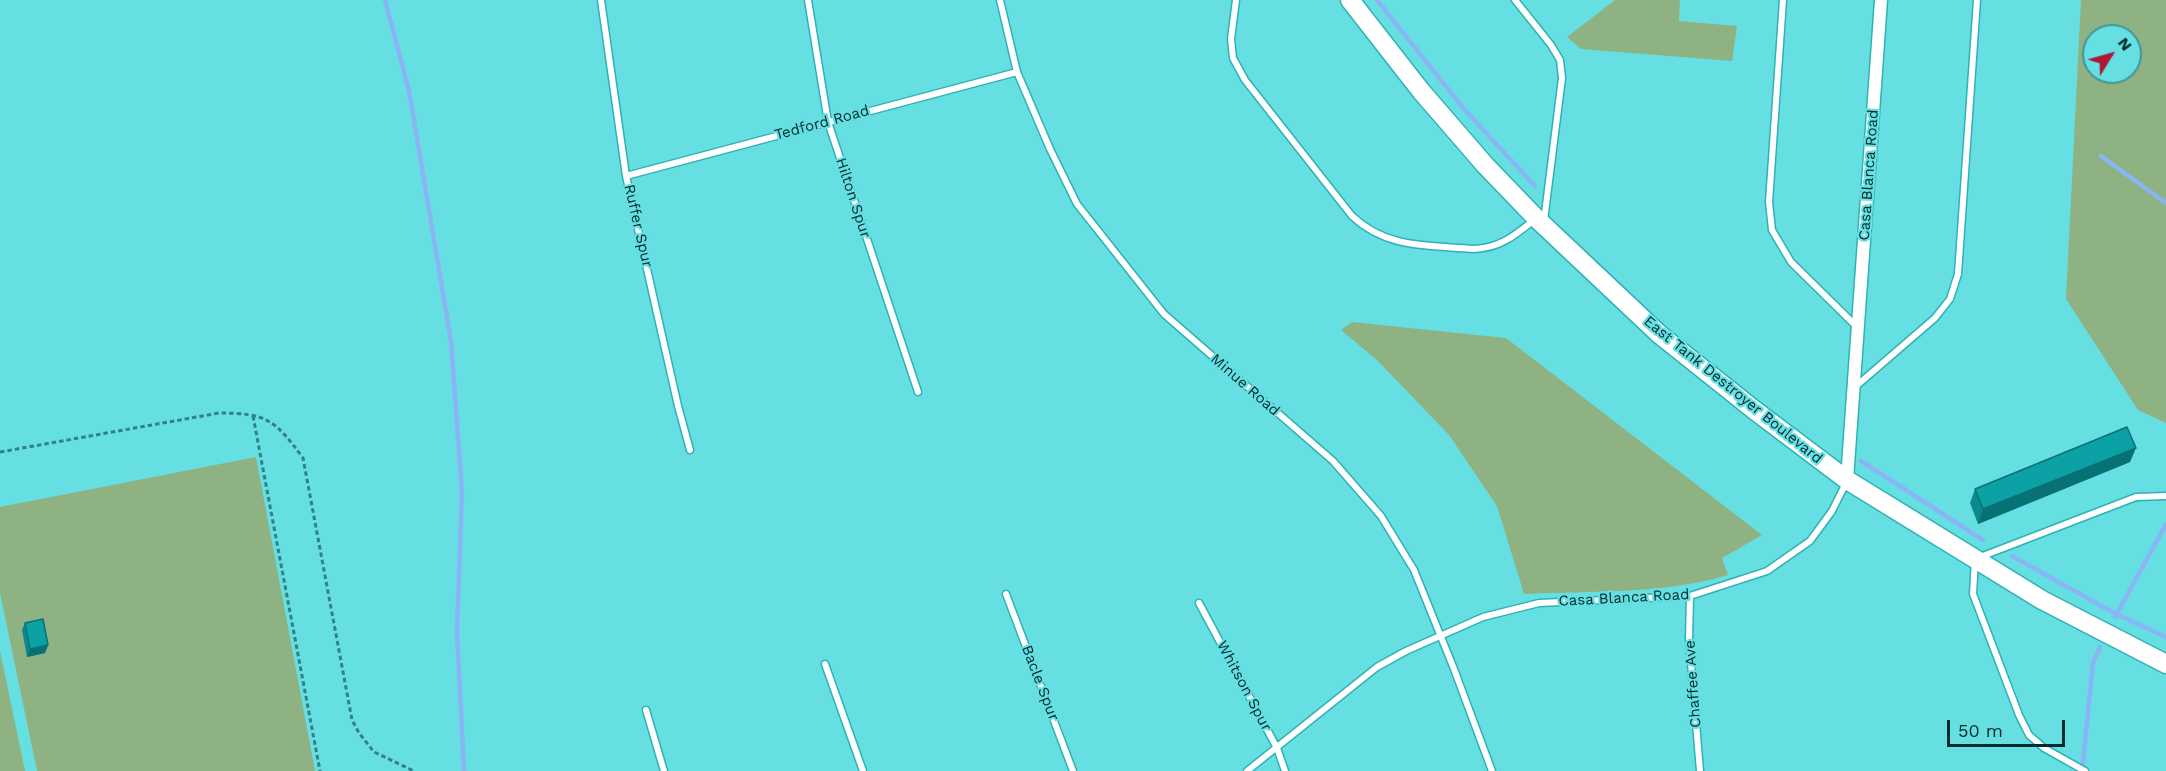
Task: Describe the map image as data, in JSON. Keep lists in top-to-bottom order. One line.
{"streets":{"street":["Casa Blanca Road","East Tank Destroyer Boulevard"],"lane":["Tedford Road","Hilton Spur","Ruffer Spur","Minue Road","Bacle Spur","Chaffee Ave","Whitson Spur"]},"crossings":[["Tedford Road","Hilton Spur"],["Tedford Road","Ruffer Spur"],["Tedford Road","Minue Road"],["Casa Blanca Road","Minue Road"],["Casa Blanca Road","East Tank Destroyer Boulevard"],["Casa Blanca Road","Chaffee Ave"],["Casa Blanca Road","Whitson Spur"]],"scale_bar":"50 m","north":"top right"}
